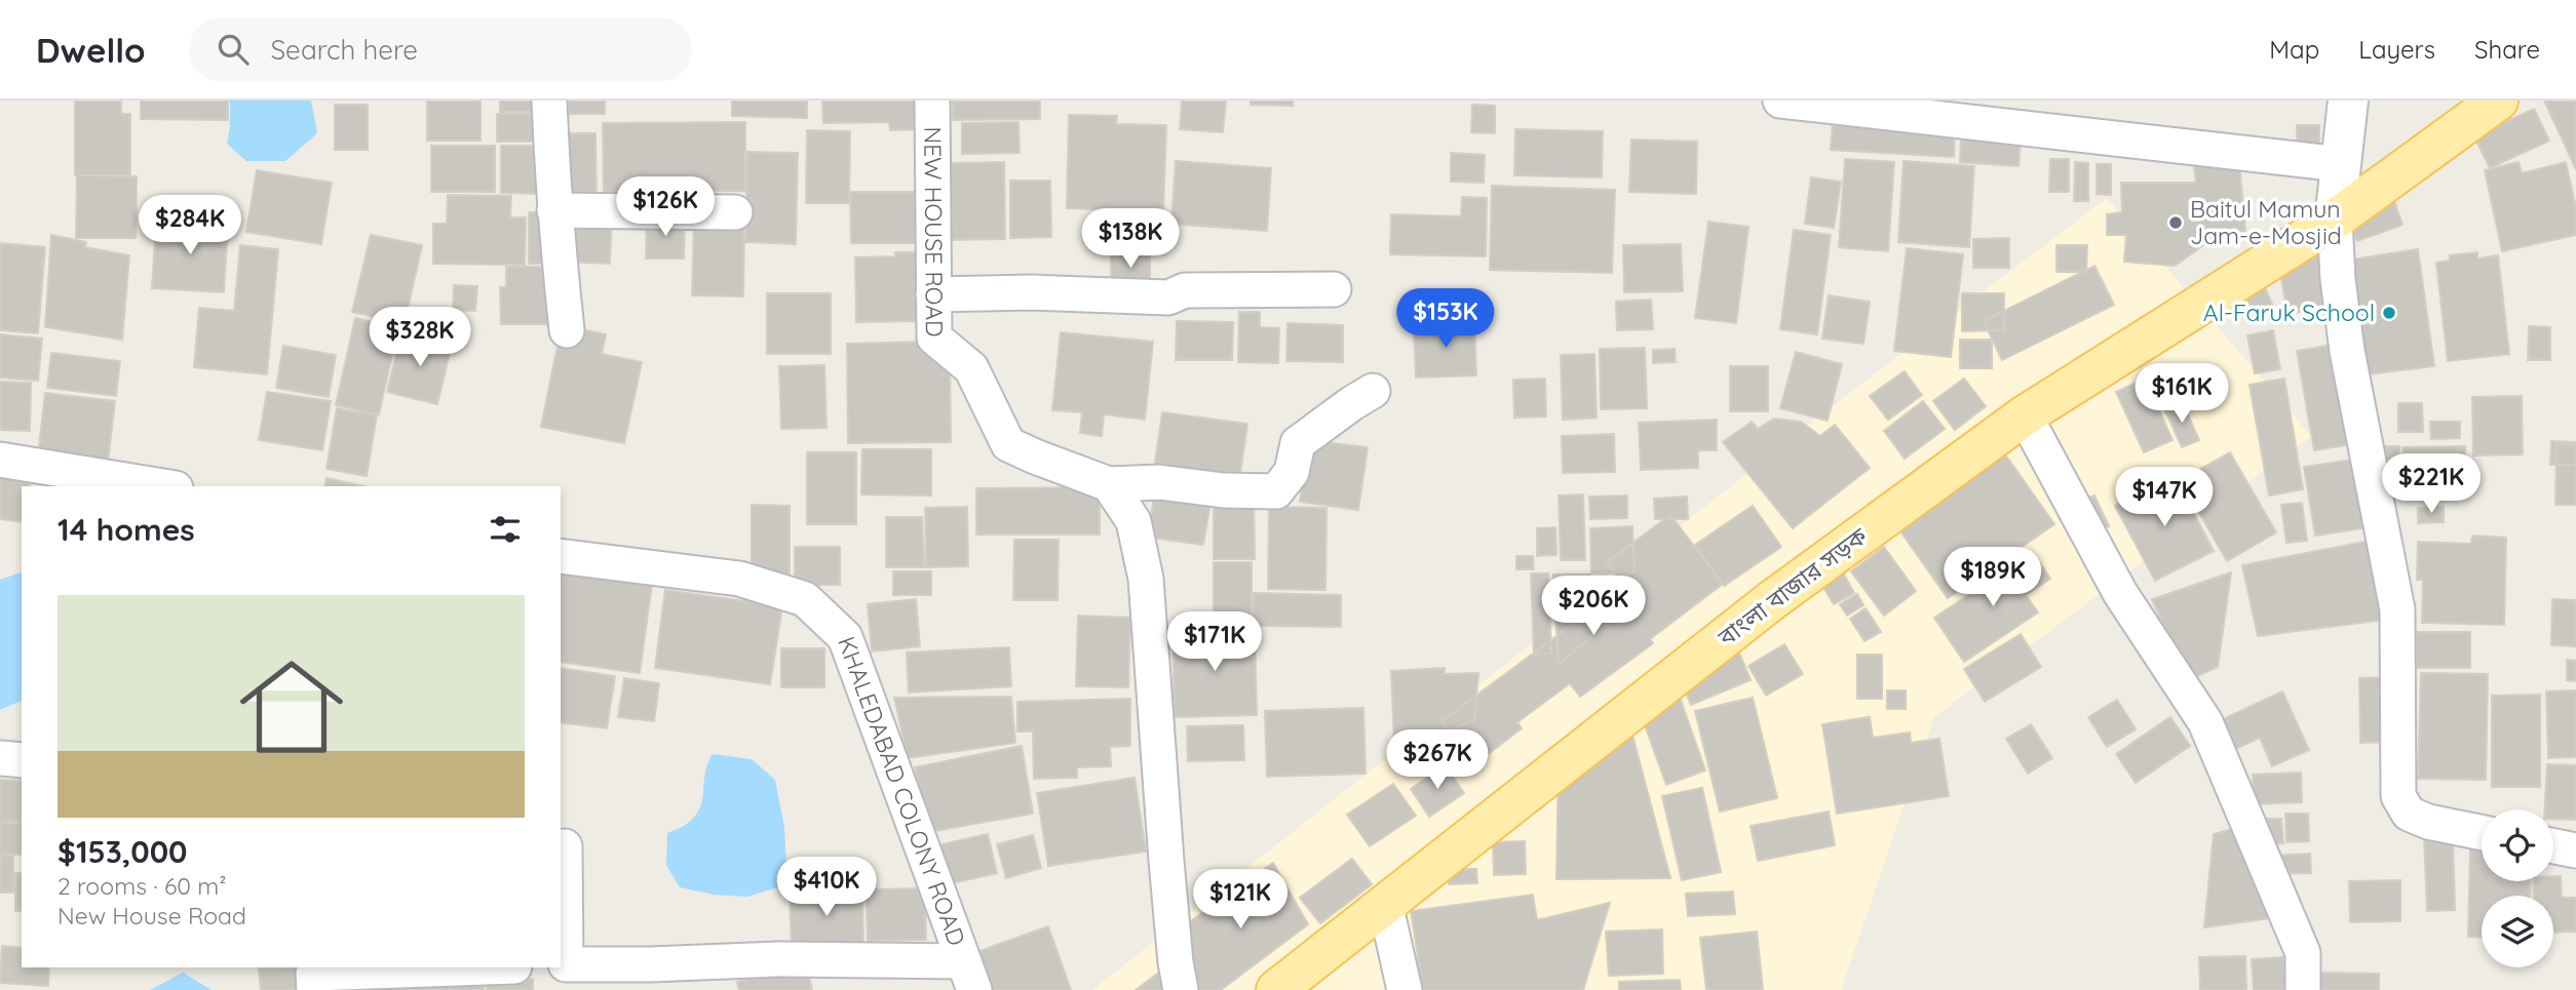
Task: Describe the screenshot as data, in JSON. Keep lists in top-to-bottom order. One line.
{"streets":{"main road":["বাংলা বাজার সড়ক"],"street":["NEW HOUSE ROAD","KHALEDABAD COLONY ROAD"]},"places":["Baitul Mamun Jam-e-Mosjid","Al-Faruk School"],"page":{"header":"Dwello","search":"Search here","nav":["Map","Layers","Share"],"price":["$126K","$284K","$138K","$153K","$328K","$161K","$221K","$147K","$189K","$206K","$171K","$267K","$410K","$121K"],"heading":"14 homes","list":[{"name":"$153,000","note":"2 rooms · 60 m² · New House Road"}]}}
